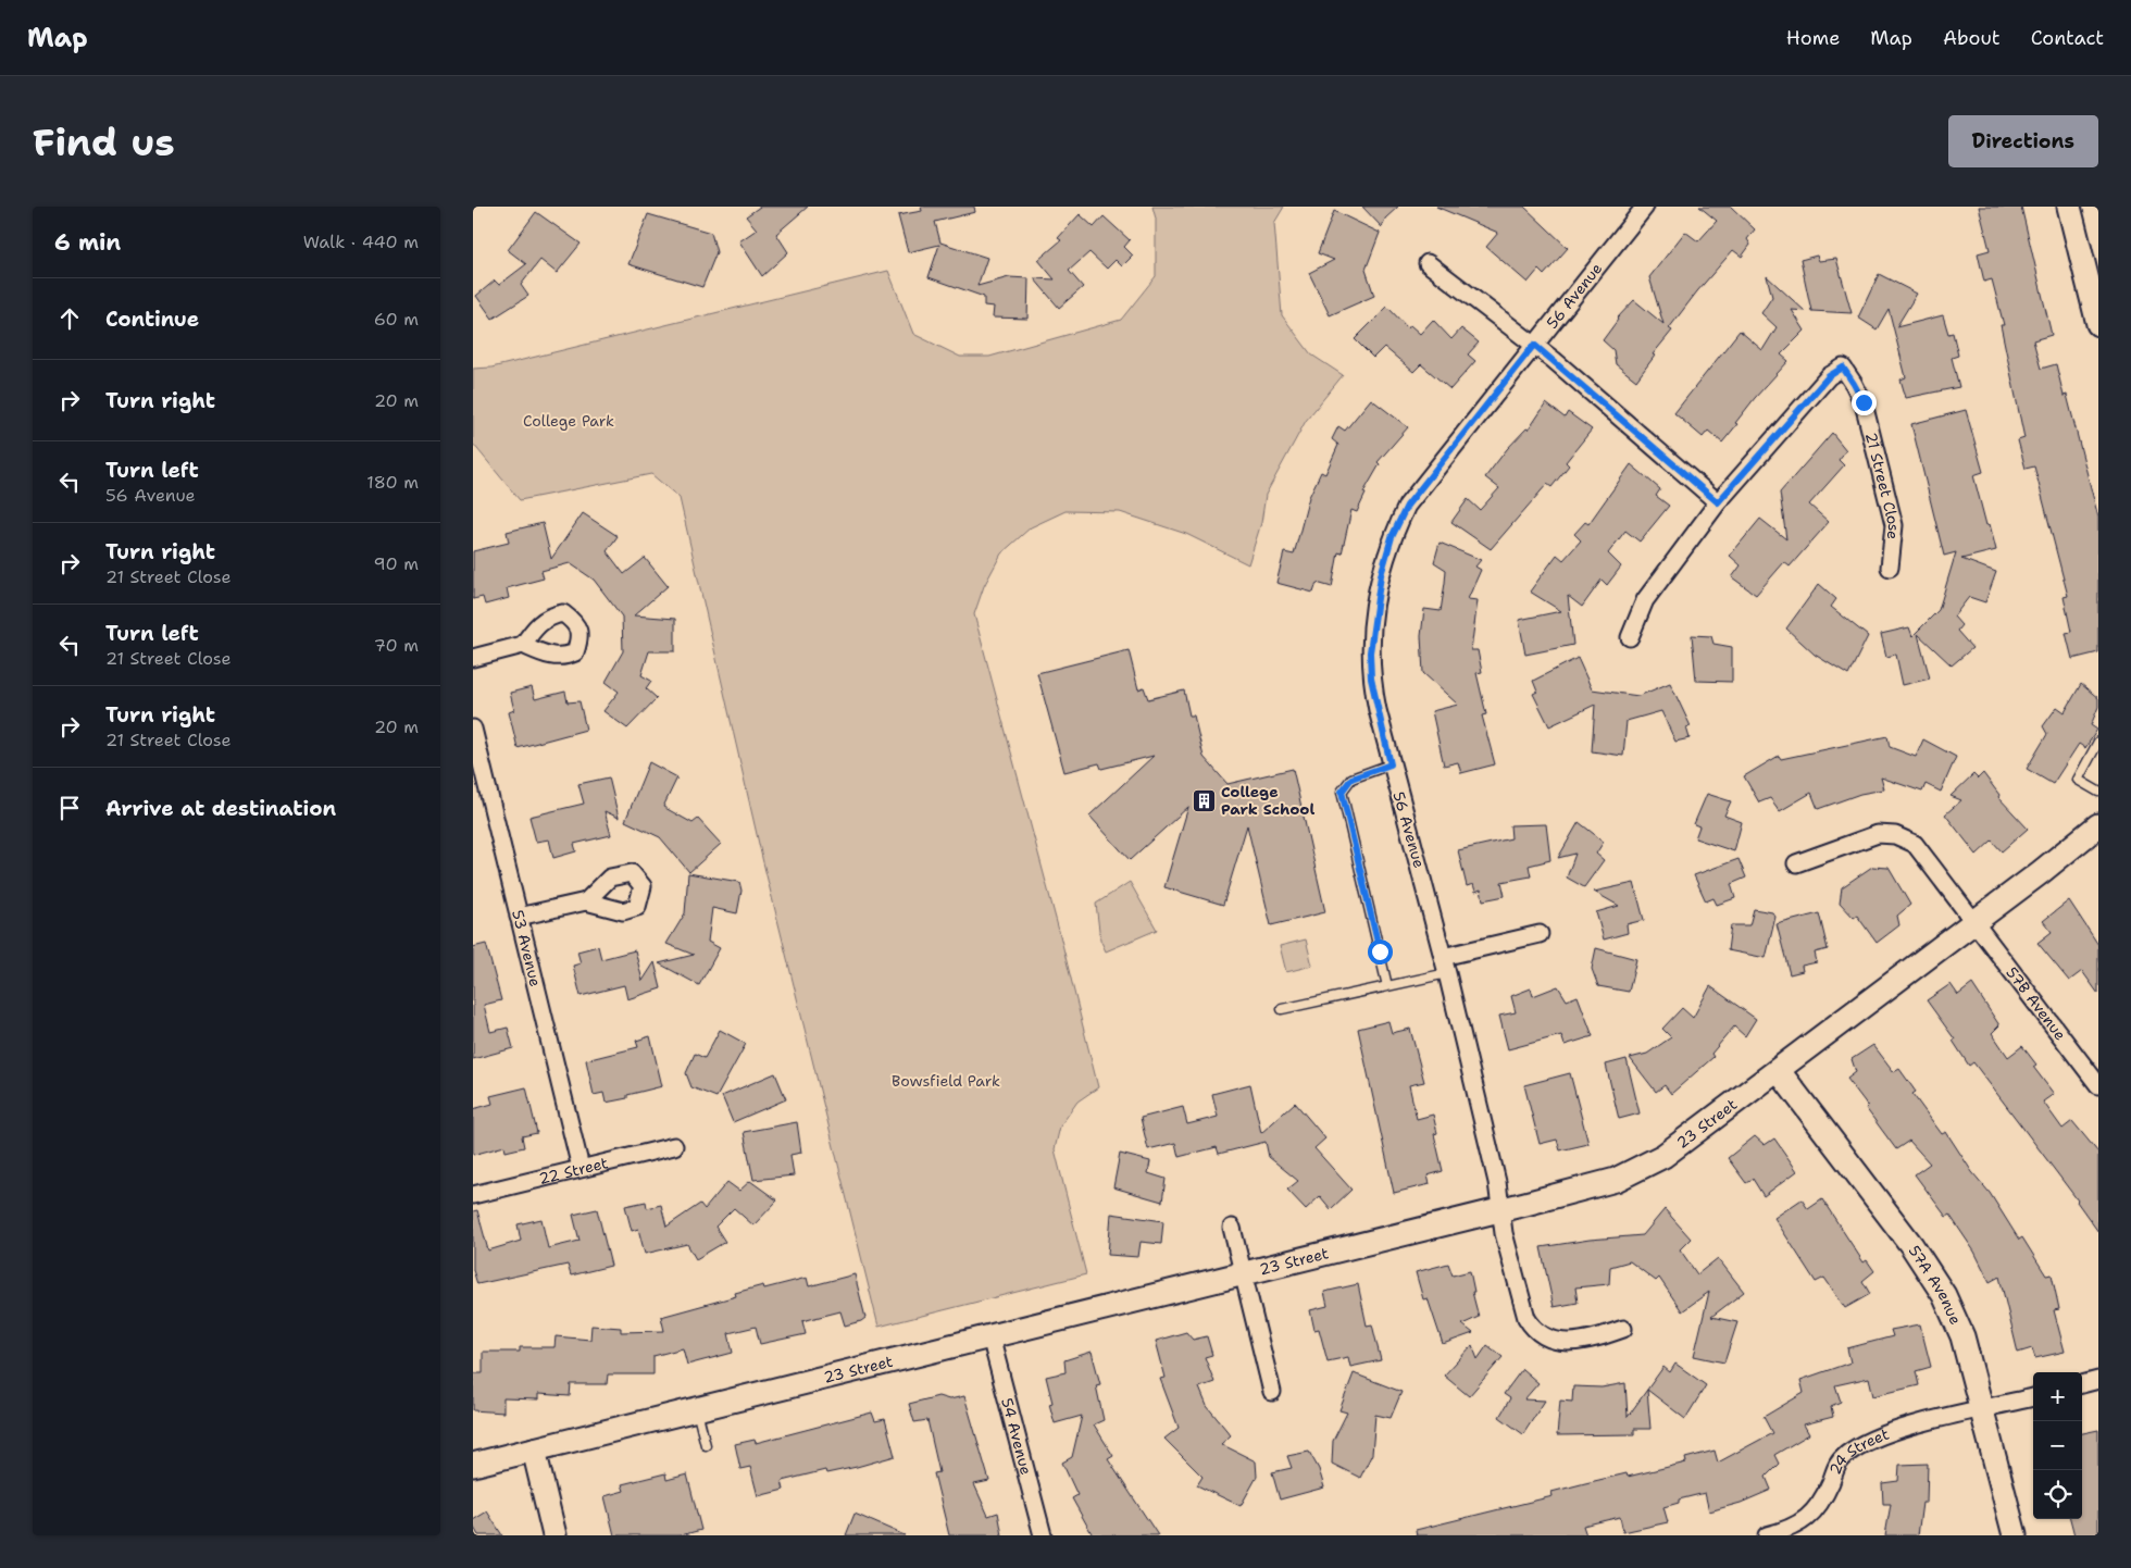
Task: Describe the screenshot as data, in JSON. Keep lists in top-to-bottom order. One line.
{"streets":{"street":["56 Avenue","21 Street Close","53 Avenue","57B Avenue","23 Street","22 Street","57A Avenue","54 Avenue","24 Street"]},"crossings":[["56 Avenue","23 Street"],["53 Avenue","22 Street"],["57B Avenue","23 Street"],["23 Street","57A Avenue"],["23 Street","54 Avenue"],["57A Avenue","24 Street"]],"parks":["College Park","Bowsfield Park"],"places":{"building":["College Park School"]},"page":{"header":"Map","nav":["Home","Map","About","Contact"],"buttons":"Directions","title":"Find us","heading":["6 min","Walk · 440 m"],"list":[["Continue","60 m"],["Turn right","20 m"],["Turn left","56 Avenue","180 m"],["Turn right","21 Street Close","90 m"],["Turn left","21 Street Close","70 m"],["Turn right","21 Street Close","20 m"],"Arrive at destination"],"map_buttons":["+","−"]}}
